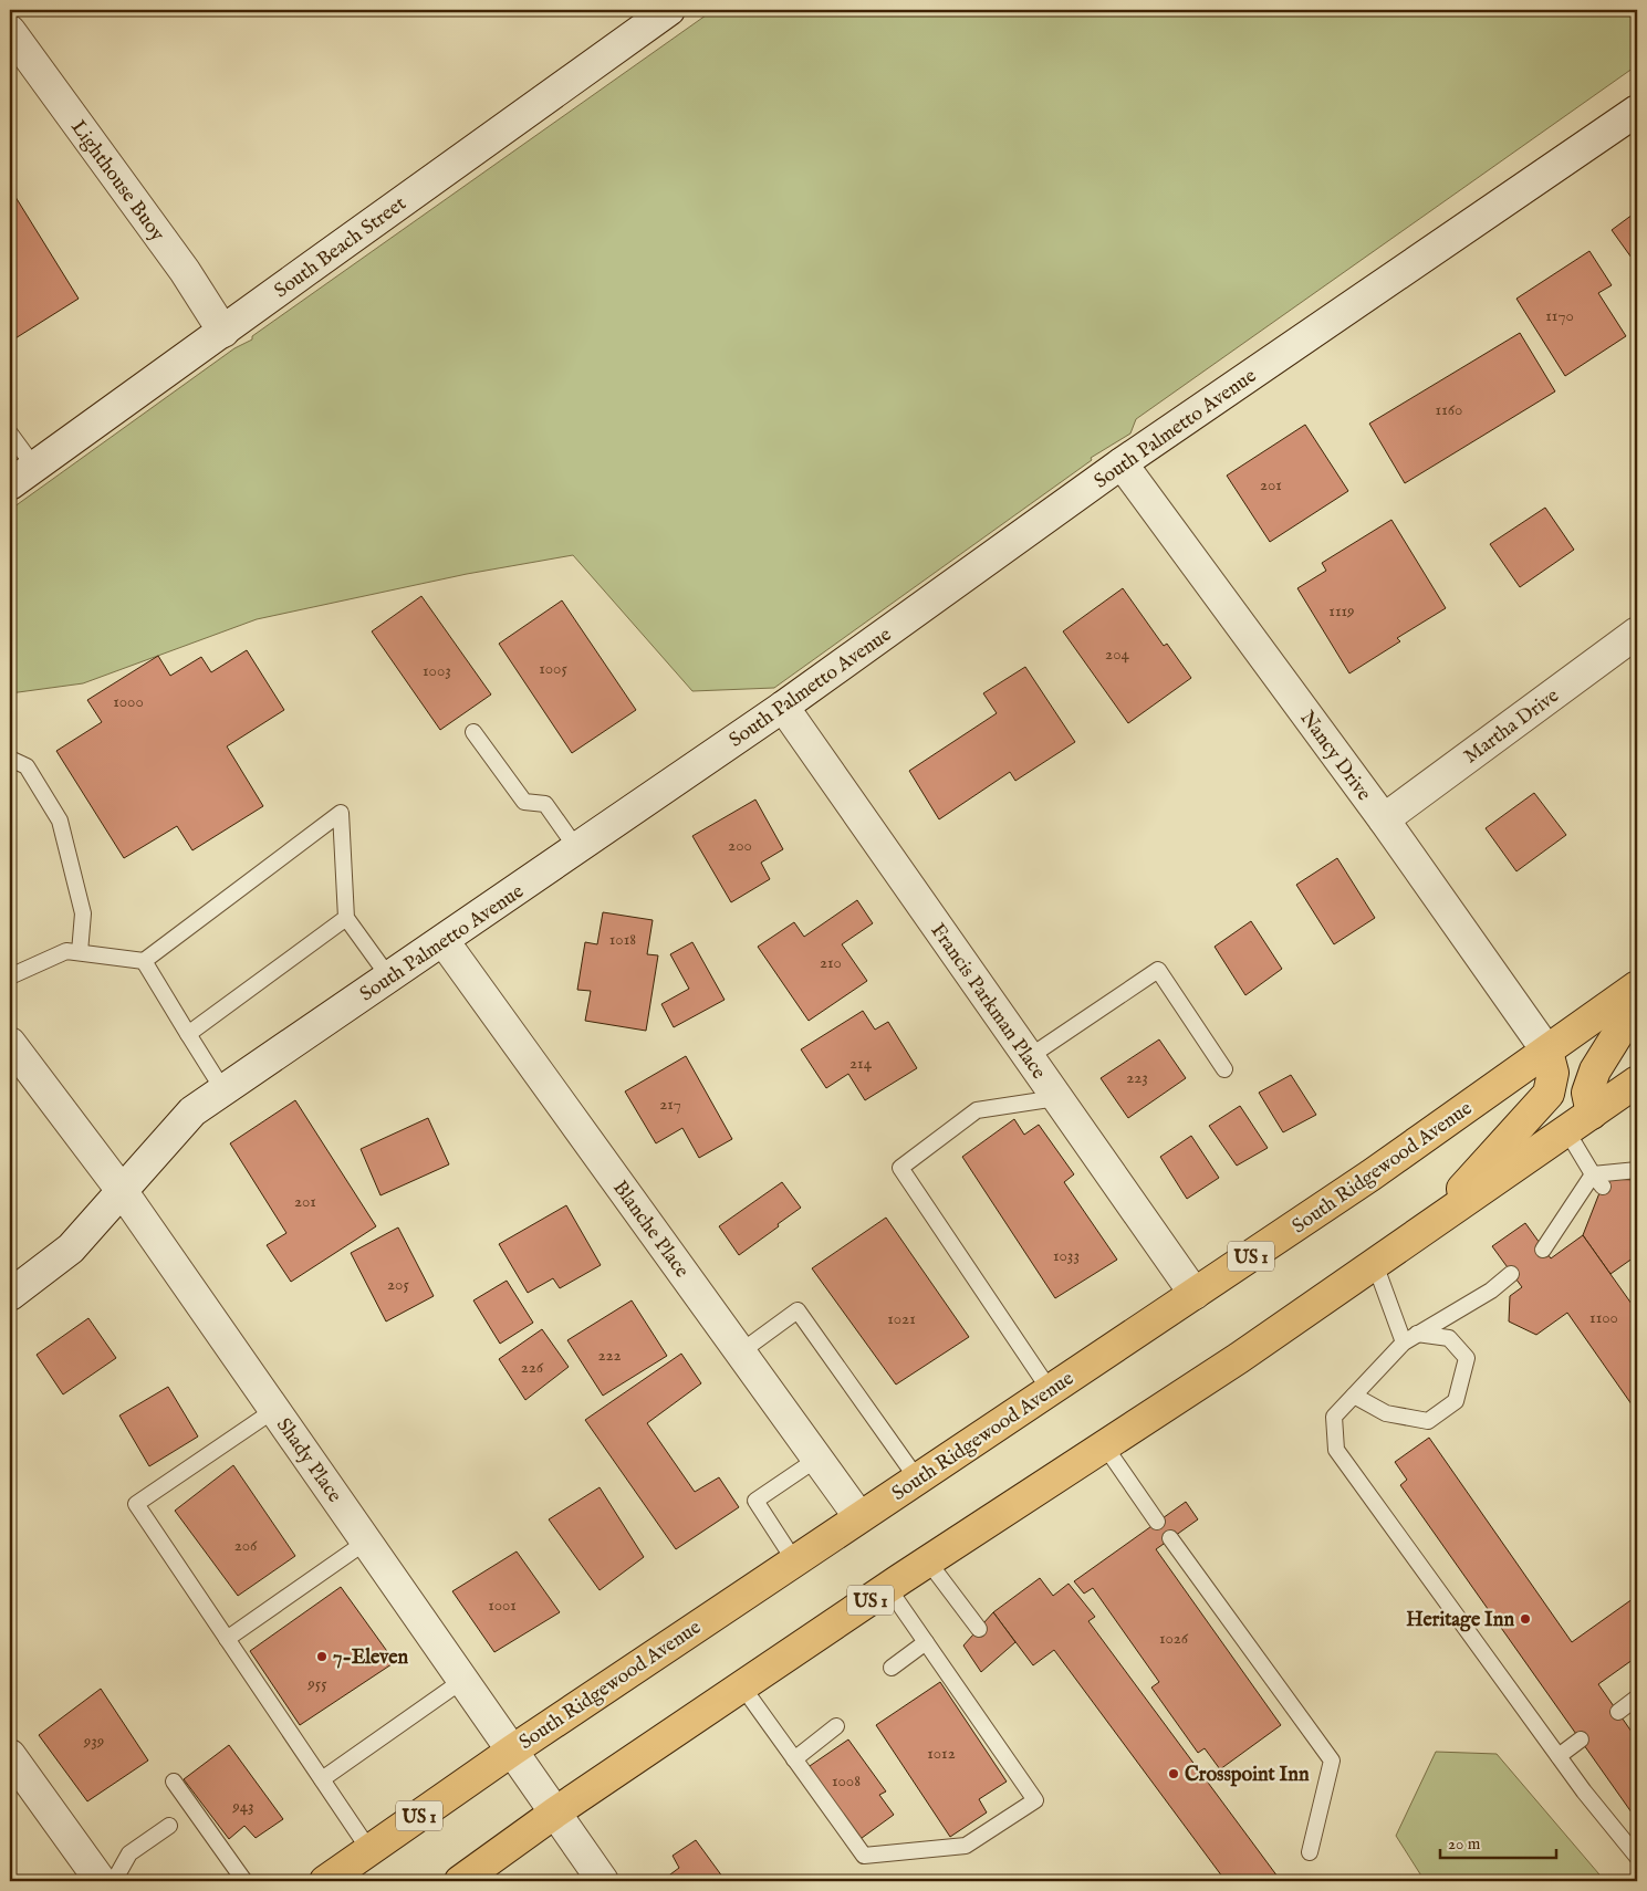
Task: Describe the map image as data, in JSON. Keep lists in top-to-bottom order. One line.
{"streets":{"main road":["South Ridgewood Avenue","US 1"],"street":["Lighthouse Buoy","South Beach Street","South Palmetto Avenue","Martha Drive","Nancy Drive","Francis Parkman Place","Blanche Place","Shady Place"]},"crossings":[["Lighthouse Buoy","South Beach Street"],["South Palmetto Avenue","Nancy Drive"],["South Palmetto Avenue","Francis Parkman Place"],["South Palmetto Avenue","Blanche Place"],["South Palmetto Avenue","Shady Place"],["Martha Drive","Nancy Drive"],["Nancy Drive","South Ridgewood Avenue"],["Francis Parkman Place","South Ridgewood Avenue"],["South Ridgewood Avenue","Blanche Place"],["South Ridgewood Avenue","Shady Place"],["US 1","Shady Place"]],"places":["Heritage Inn","7-Eleven","Crosspoint Inn"],"house_numbers":["1170","1160","201","1119","204","1005","1003","1000","200","1018","210","214","223","217","201","1033","205","1100","1021","222","226","206","1001","1026","955","939","1012","1008","943"],"scale_bar":"20 m"}
